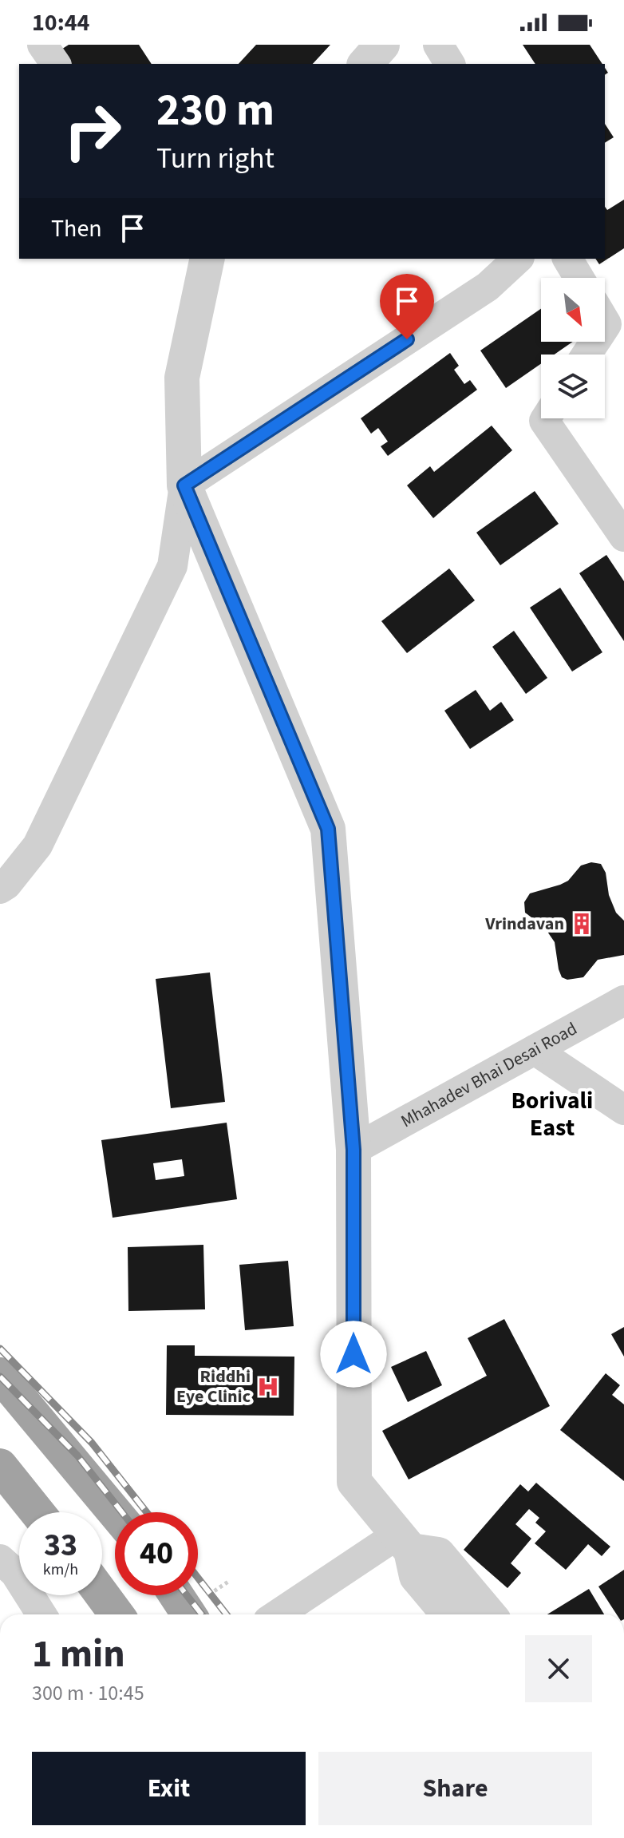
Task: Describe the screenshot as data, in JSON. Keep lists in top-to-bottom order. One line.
{"streets":{"street":["Mhahadev Bhai Desai Road"]},"districts":["Borivali East"],"places":{"building":["Vrindavan"],"hospital":["Riddhi Eye Clinic"]},"north":"bottom right","page":{"status":"10:44","turn":["230 m","Turn right"],"then":"Then","speed":"33 km/h","limit":"40","heading":["1 min","300 m · 10:45"],"buttons":["Exit","Share"]}}
